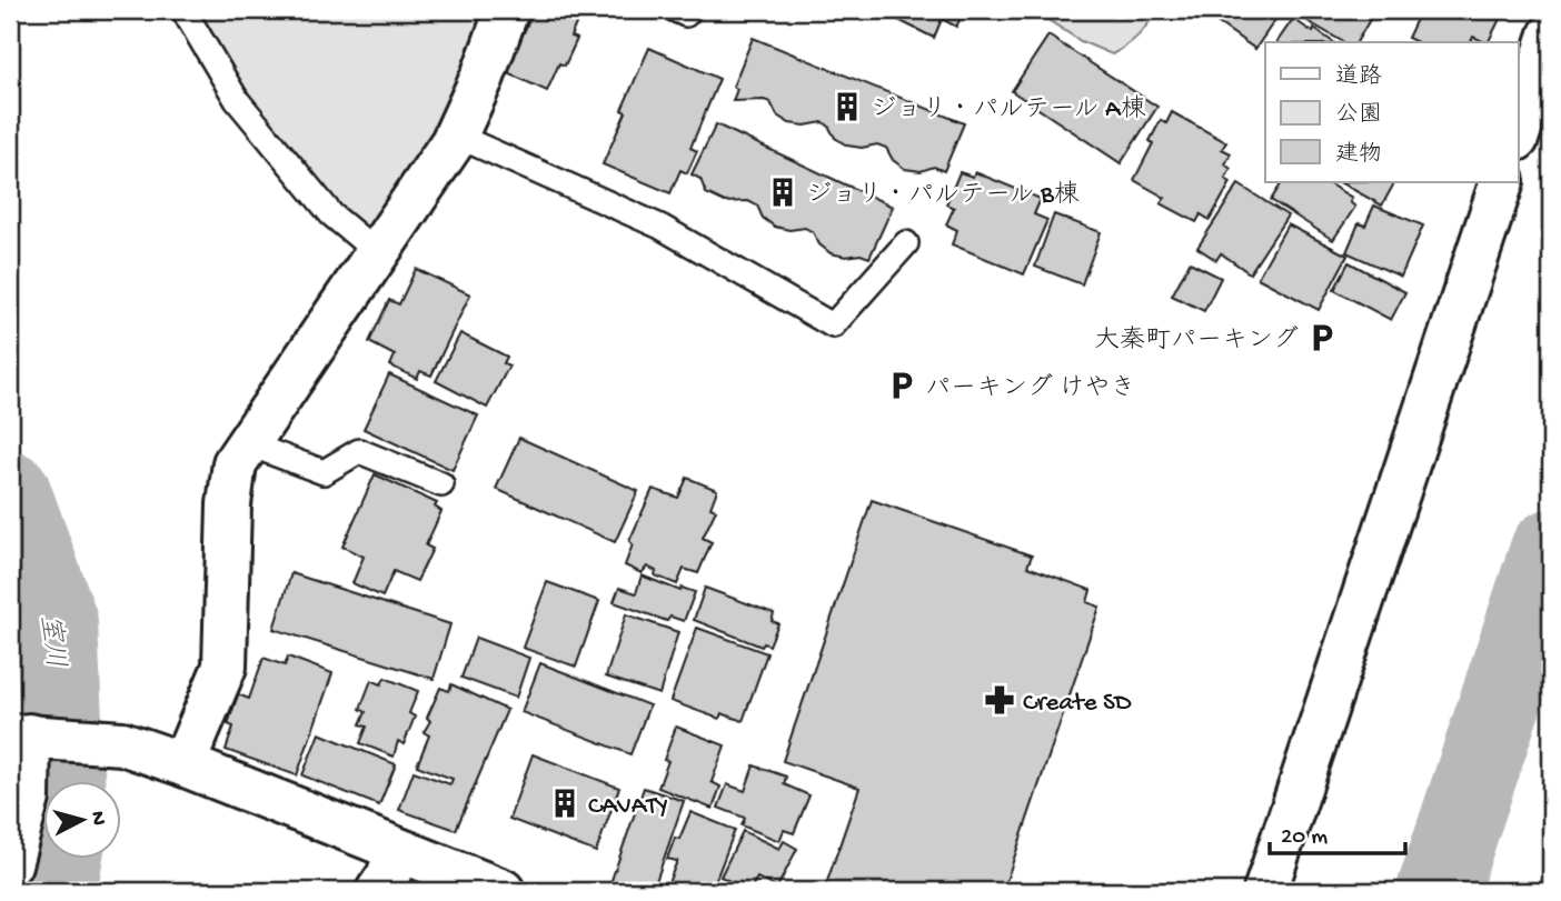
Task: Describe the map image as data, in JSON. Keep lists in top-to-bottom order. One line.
{"water":["室川"],"places":{"building":["ジョリ・パルテール A棟","ジョリ・パルテール B棟","CAVATY"],"parking":["大秦町パーキング","パーキング けやき"],"pharmacy":["Create SD"]},"legend":["道路","公園","建物"],"scale_bar":"20 m","north":"right"}
